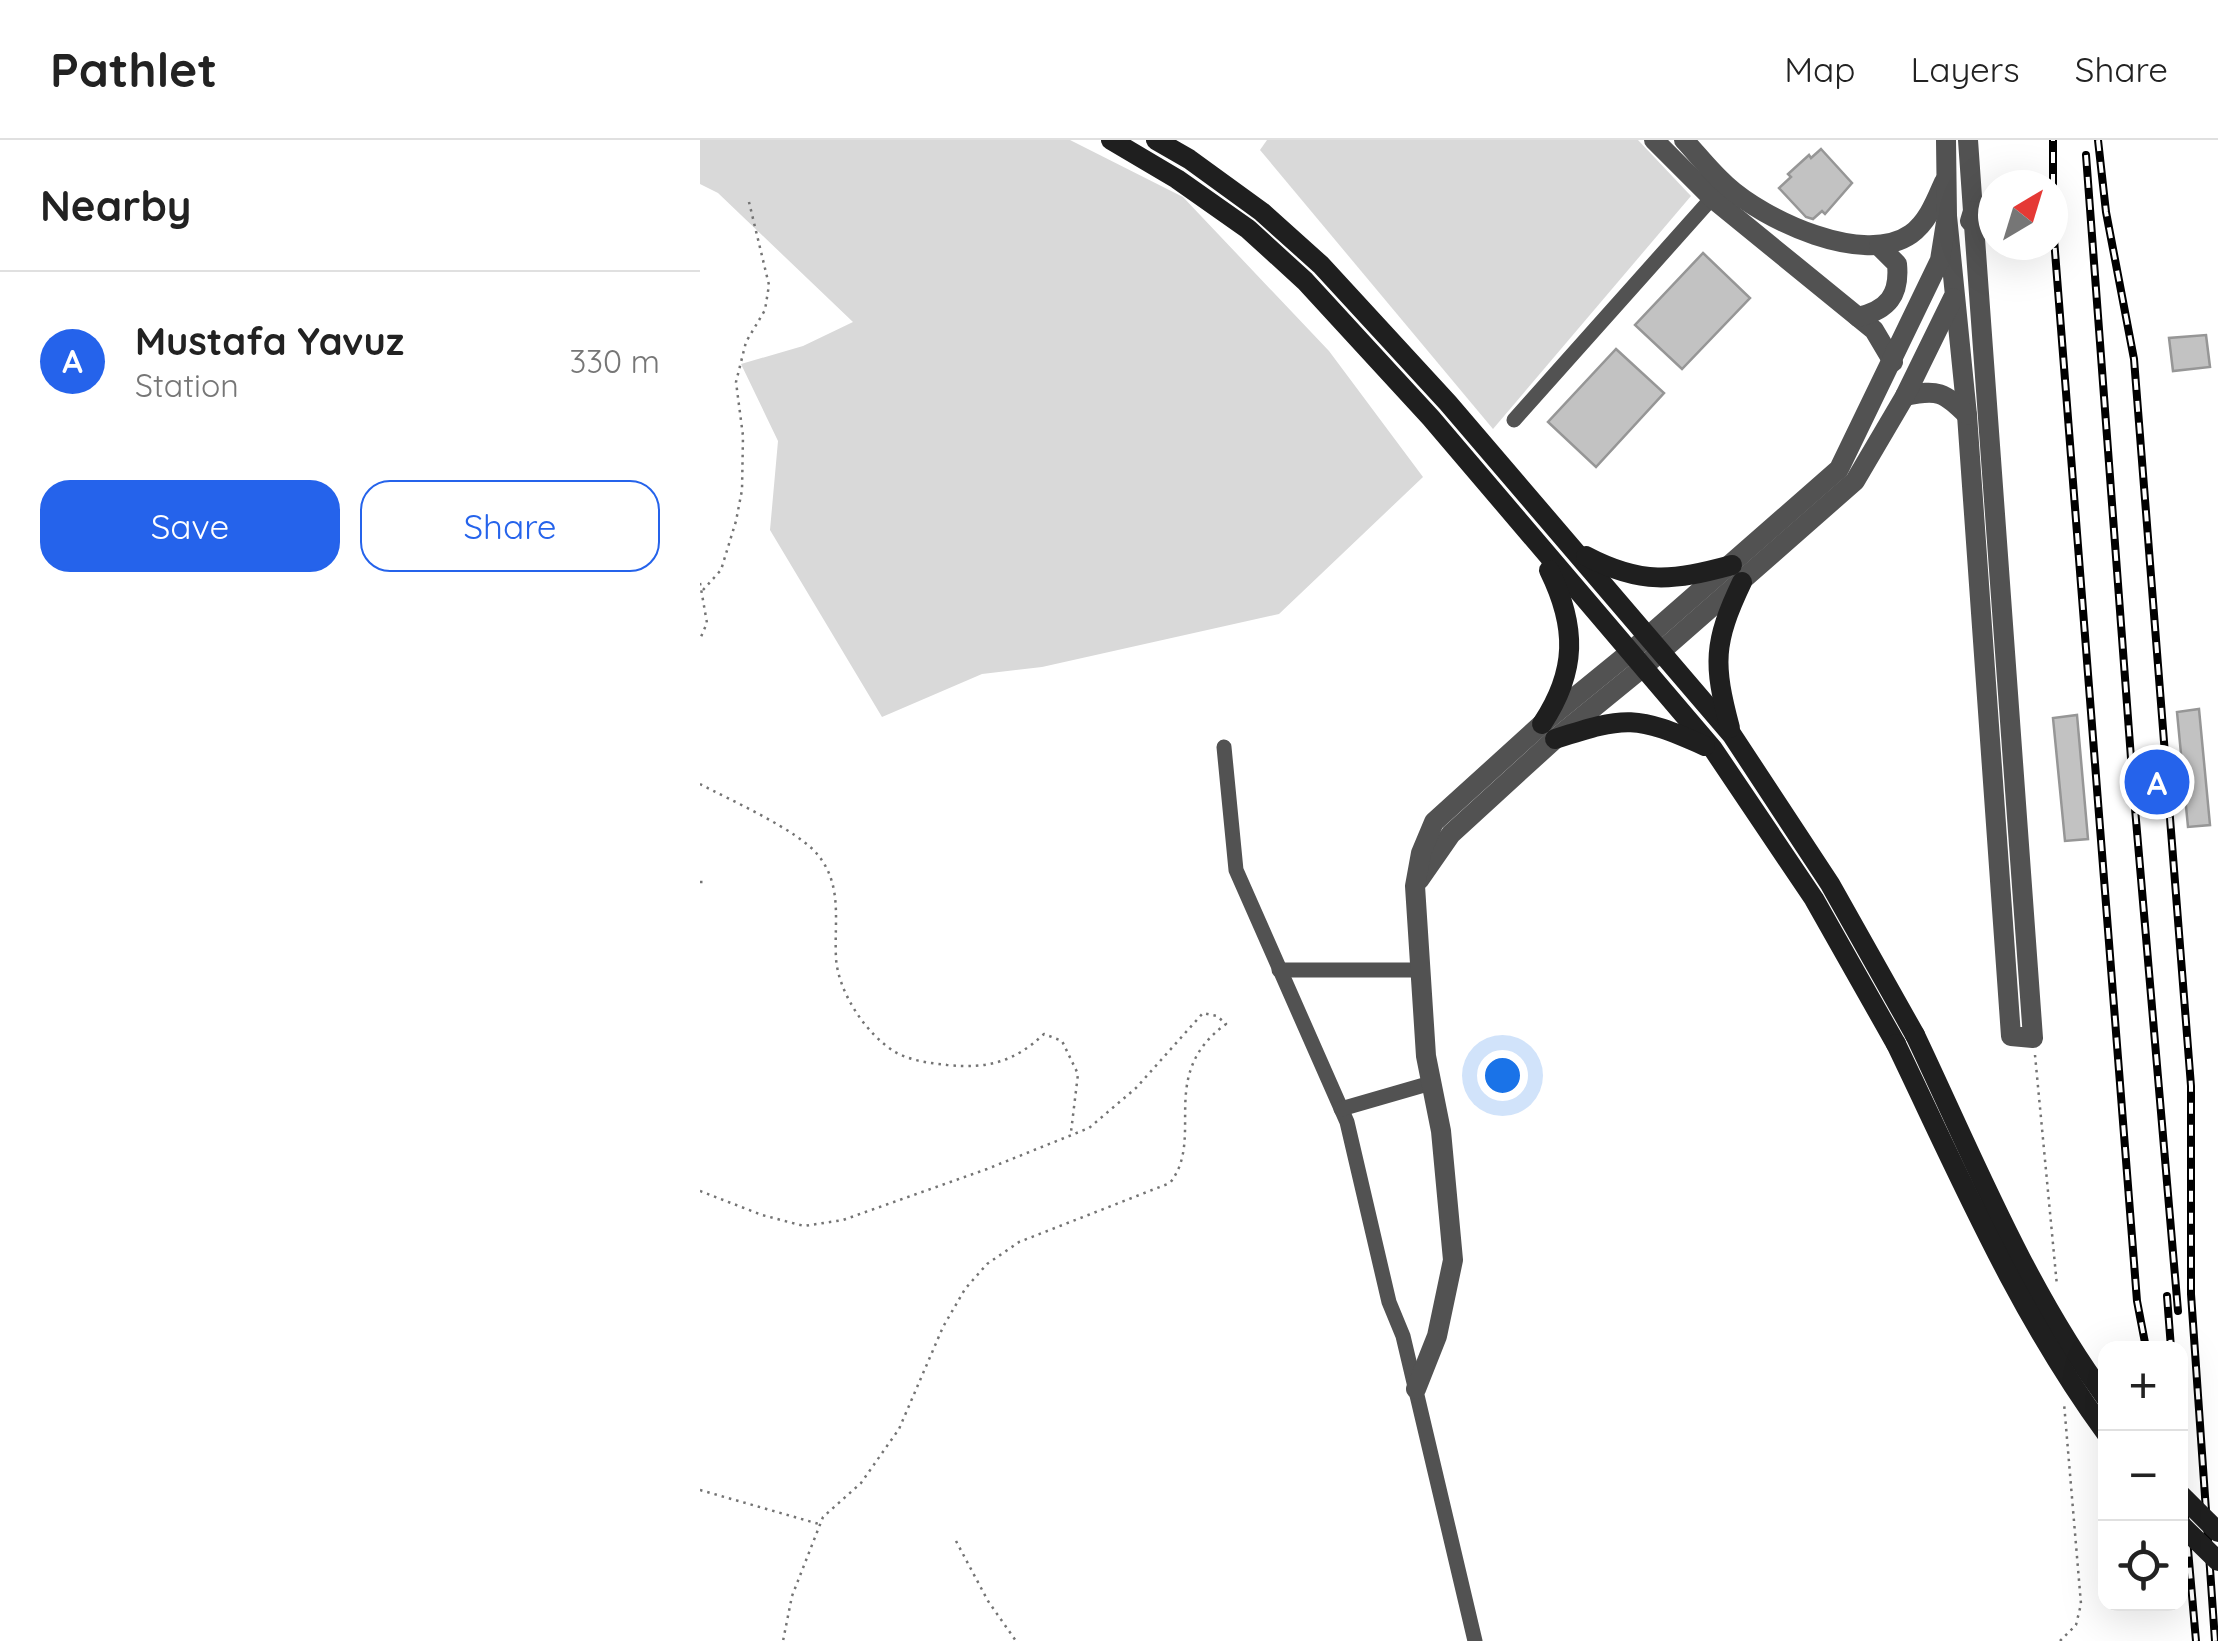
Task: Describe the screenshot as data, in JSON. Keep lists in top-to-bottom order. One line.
{"north":"top right","page":{"header":"Pathlet","nav":["Map","Layers","Share"],"heading":"Nearby","list":[{"mark":"A","name":"Mustafa Yavuz","note":"Station","value":"330 m"}],"buttons":["Save","Share"],"pins":"A","map_buttons":["+","−"]}}
